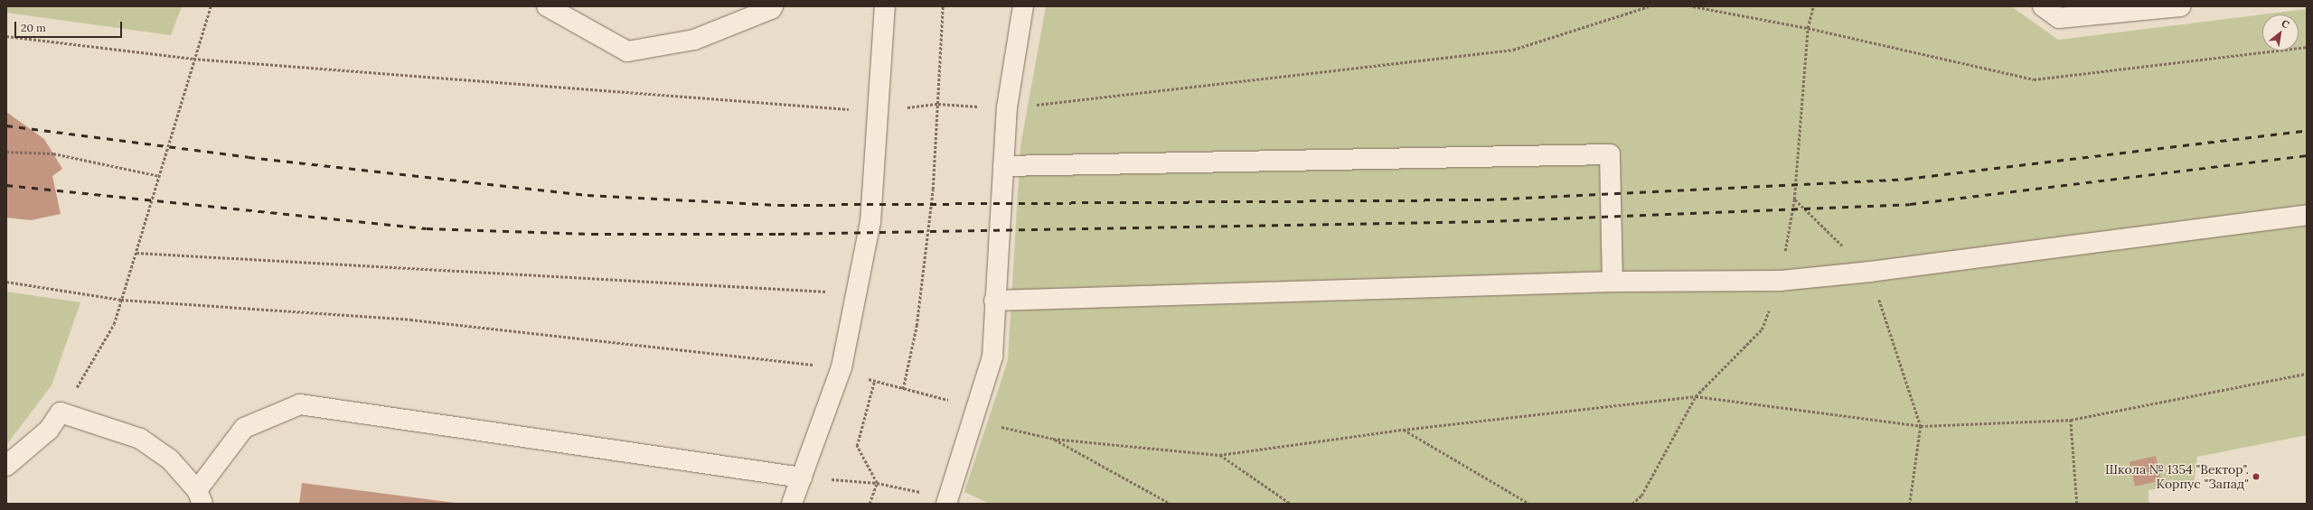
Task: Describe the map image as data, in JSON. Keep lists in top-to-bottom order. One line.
{"places":["Школа № 1354 \"Вектор\". Корпус \"Запад\""],"scale_bar":"20 m","north":"top right"}
